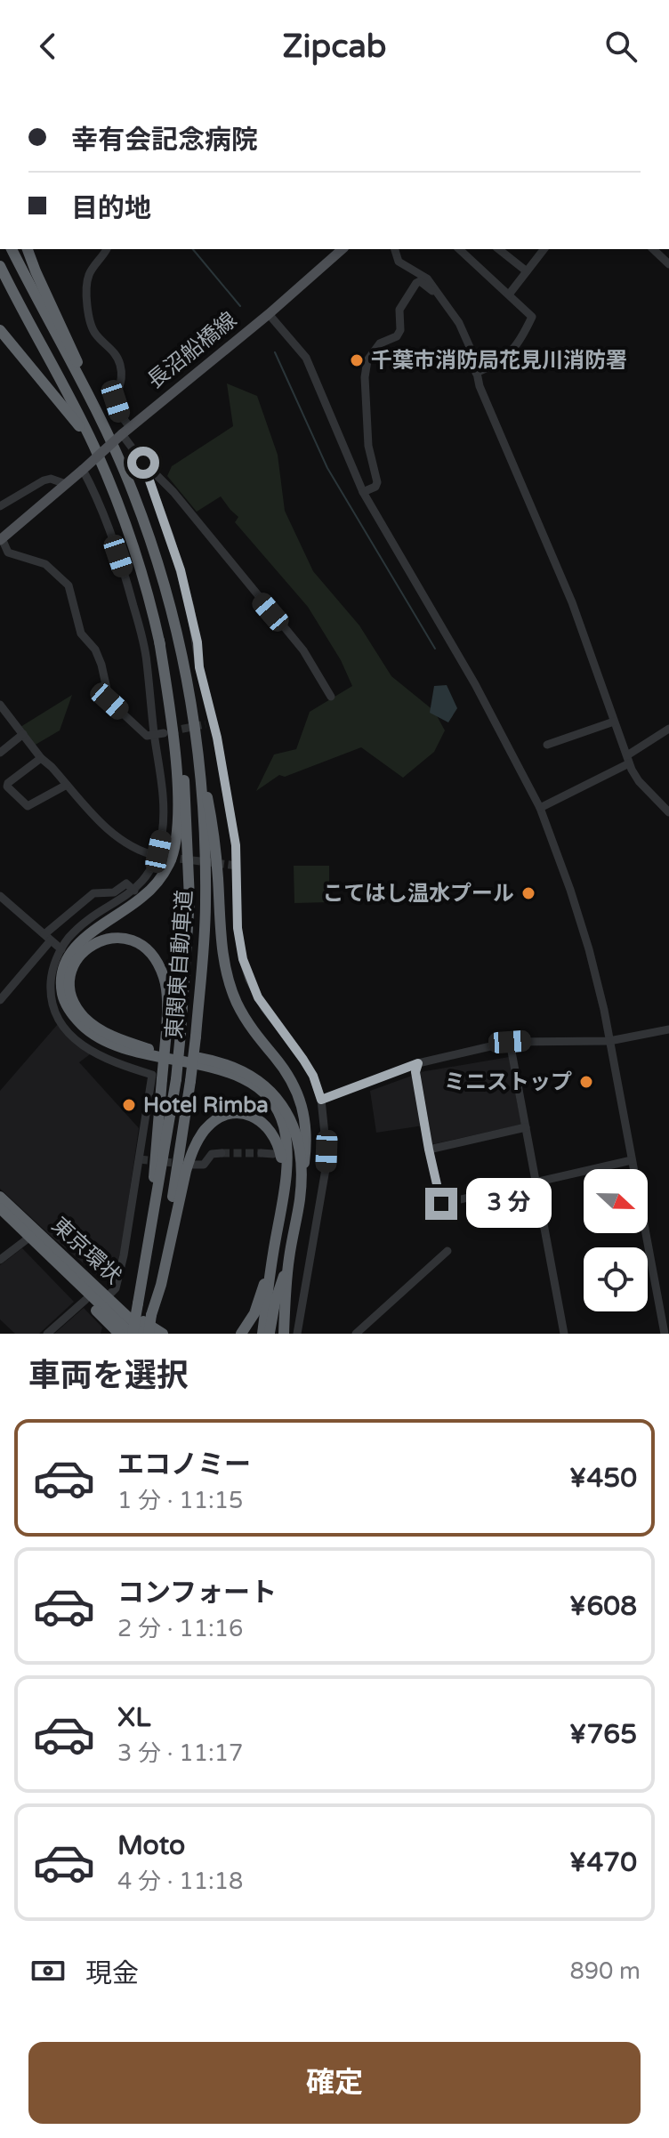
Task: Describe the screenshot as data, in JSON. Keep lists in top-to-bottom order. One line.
{"streets":{"highway":["東関東自動車道","東京環状"],"main road":["長沼船橋線"]},"crossings":[["東関東自動車道","東京環状"]],"places":["千葉市消防局花見川消防署","こてはし温水プール","ミニストップ","Hotel Rimba"],"north":"right","page":{"header":"Zipcab","banner":["幸有会記念病院","目的地"],"bubble":"3 分","heading":"車両を選択","list":[{"name":"エコノミー","note":"1 分 · 11:15","value":"¥450"},{"name":"コンフォート","note":"2 分 · 11:16","value":"¥608"},{"name":"XL","note":"3 分 · 11:17","value":"¥765"},{"name":"Moto","note":"4 分 · 11:18","value":"¥470"}],"pay":["現金","890 m"],"buttons":"確定"}}
